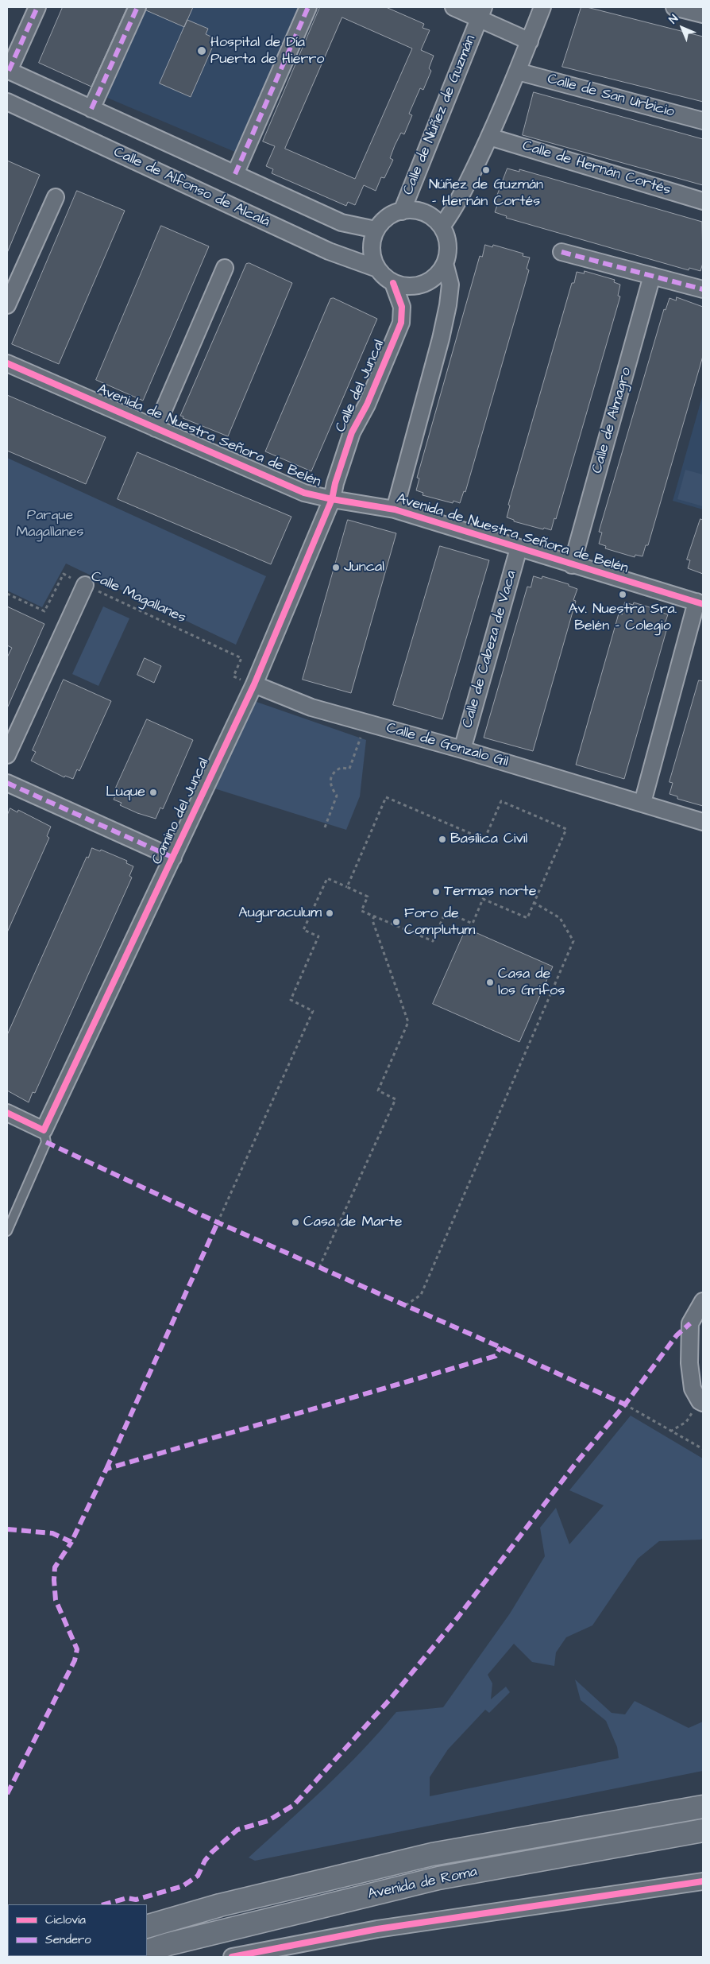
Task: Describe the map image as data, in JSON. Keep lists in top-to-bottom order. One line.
{"streets":{"main road":["Avenida de Roma"],"street":["Calle de San Urbicio","Calle de Núñez de Guzmán","Calle de Hernán Cortés","Calle de Alfonso de Alcalá","Calle del Juncal","Calle de Almagro","Avenida de Nuestra Señora de Belén","Calle de Cabeza de Vaca","Calle de Gonzalo Gil","Camino del Juncal"],"path":["Calle Magallanes"]},"crossings":[["Calle de Núñez de Guzmán","Calle de Alfonso de Alcalá"],["Calle de Núñez de Guzmán","Calle del Juncal"],["Calle de Alfonso de Alcalá","Calle del Juncal"],["Calle del Juncal","Avenida de Nuestra Señora de Belén"],["Calle del Juncal","Camino del Juncal"],["Calle de Almagro","Avenida de Nuestra Señora de Belén"],["Avenida de Nuestra Señora de Belén","Calle de Cabeza de Vaca"],["Avenida de Nuestra Señora de Belén","Camino del Juncal"],["Calle Magallanes","Calle de Gonzalo Gil"],["Calle Magallanes","Camino del Juncal"],["Calle de Cabeza de Vaca","Calle de Gonzalo Gil"],["Calle de Gonzalo Gil","Camino del Juncal"]],"parks":["Parque Magallanes"],"places":["Hospital de Día Puerta de Hierro","Núñez de Guzmán - Hernán Cortés","Juncal","Av. Nuestra Sra. Belén - Colegio","Luque","Basílica Civil","Termas norte","Auguraculum","Foro de Complutum","Casa de los Grifos","Casa de Marte"],"legend":["Ciclovía","Sendero"],"north":"top left"}
